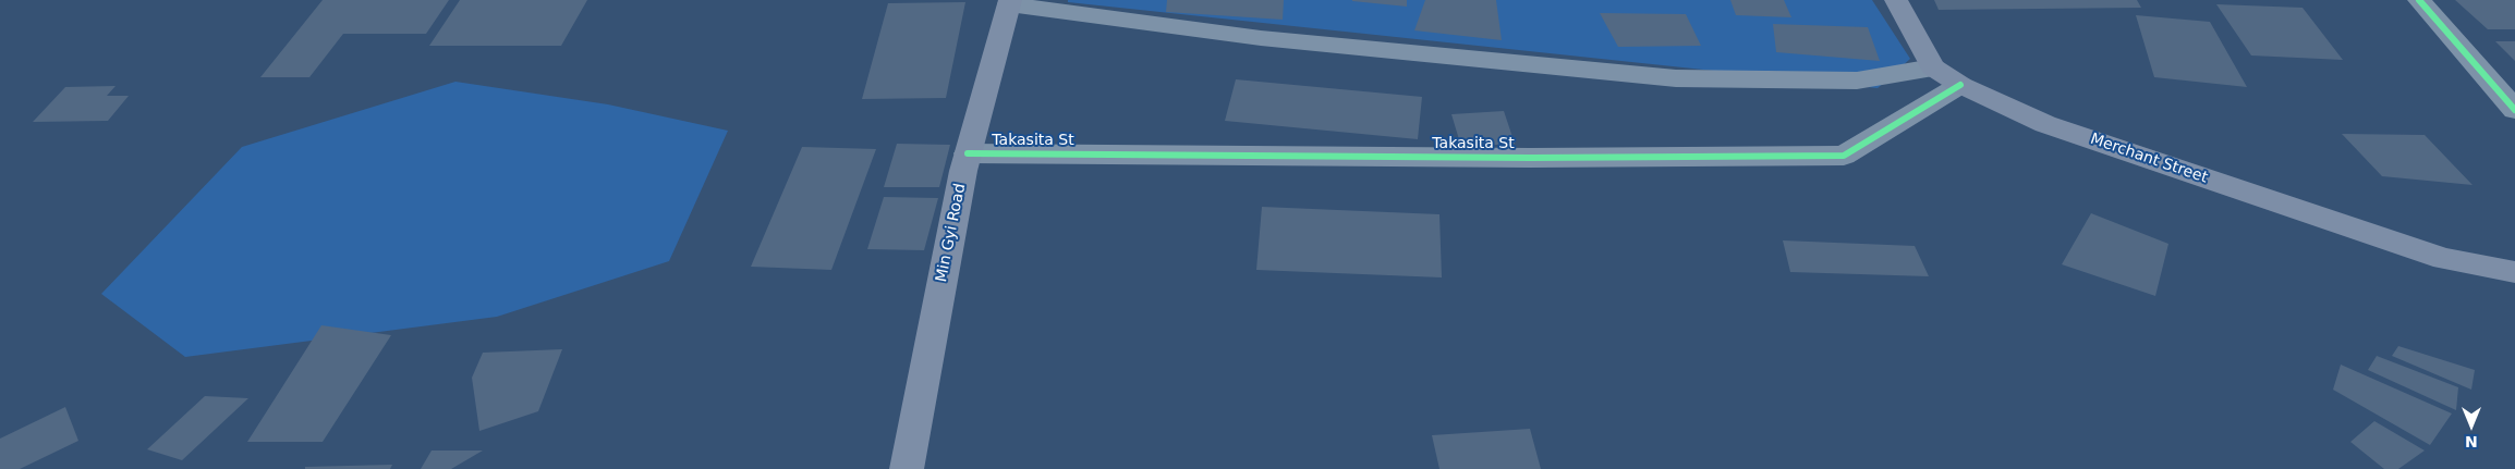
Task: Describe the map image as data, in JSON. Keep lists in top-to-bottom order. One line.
{"streets":{"main road":["Merchant Street","Min Gyi Road"],"street":["Takasita St"]},"crossings":[["Takasita St","Merchant Street"],["Takasita St","Min Gyi Road"]],"north":"bottom"}
